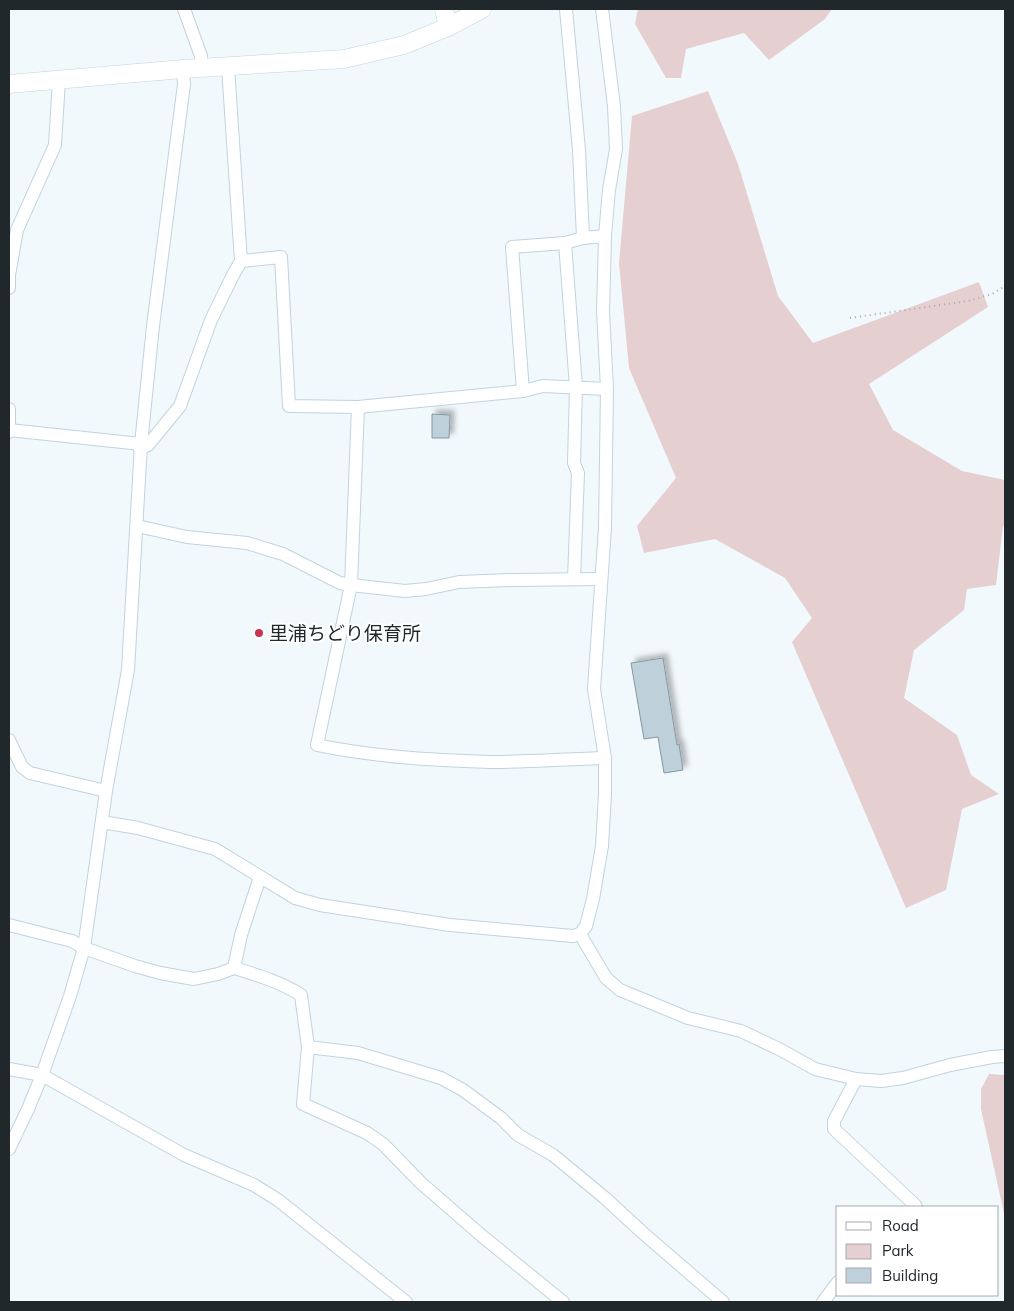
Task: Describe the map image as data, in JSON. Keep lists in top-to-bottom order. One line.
{"places":["里浦ちどり保育所"],"legend":["Road","Park","Building"]}
